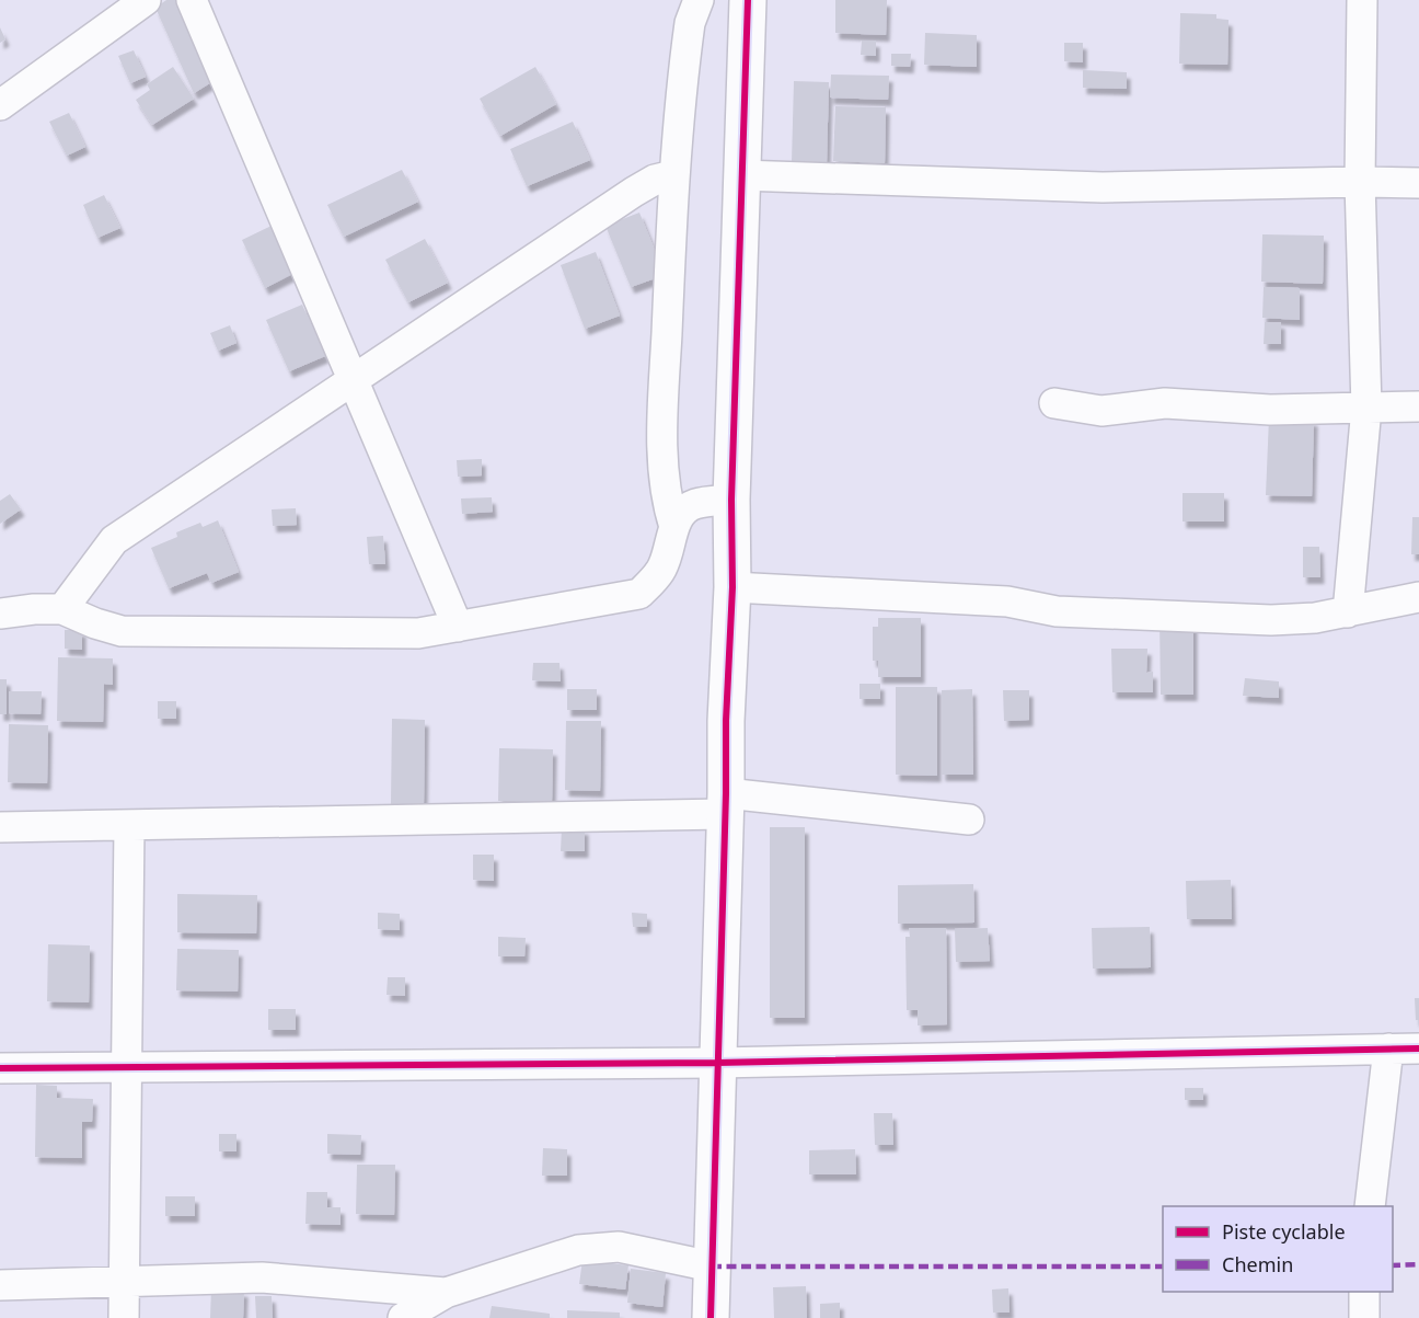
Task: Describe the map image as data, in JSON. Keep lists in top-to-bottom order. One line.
{"legend":["Piste cyclable","Chemin"]}
